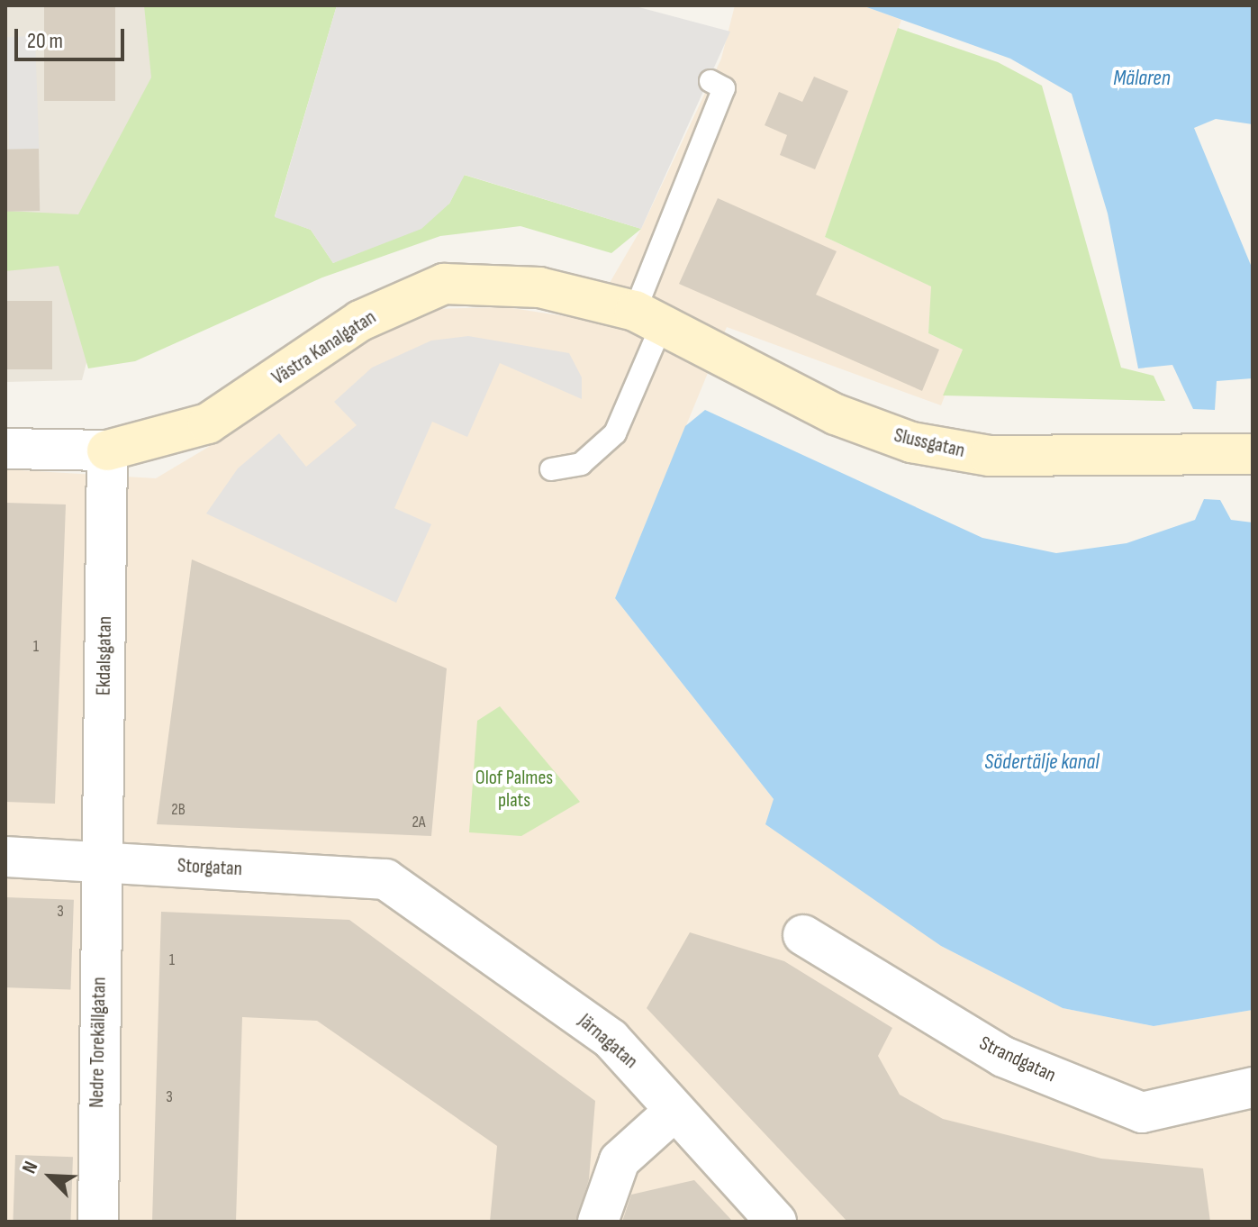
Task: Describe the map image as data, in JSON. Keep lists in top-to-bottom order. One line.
{"streets":{"street":["Västra Kanalgatan","Slussgatan","Ekdalsgatan","Storgatan","Järnagatan","Nedre Torekällgatan","Strandgatan"]},"crossings":[["Västra Kanalgatan","Slussgatan"],["Västra Kanalgatan","Ekdalsgatan"],["Ekdalsgatan","Storgatan"],["Ekdalsgatan","Nedre Torekällgatan"],["Storgatan","Järnagatan"],["Storgatan","Nedre Torekällgatan"]],"water":["Mälaren","Södertälje kanal"],"parks":["Olof Palmes plats"],"house_numbers":["1","2B","2A","3","1","3"],"scale_bar":"20 m","north":"top left"}
